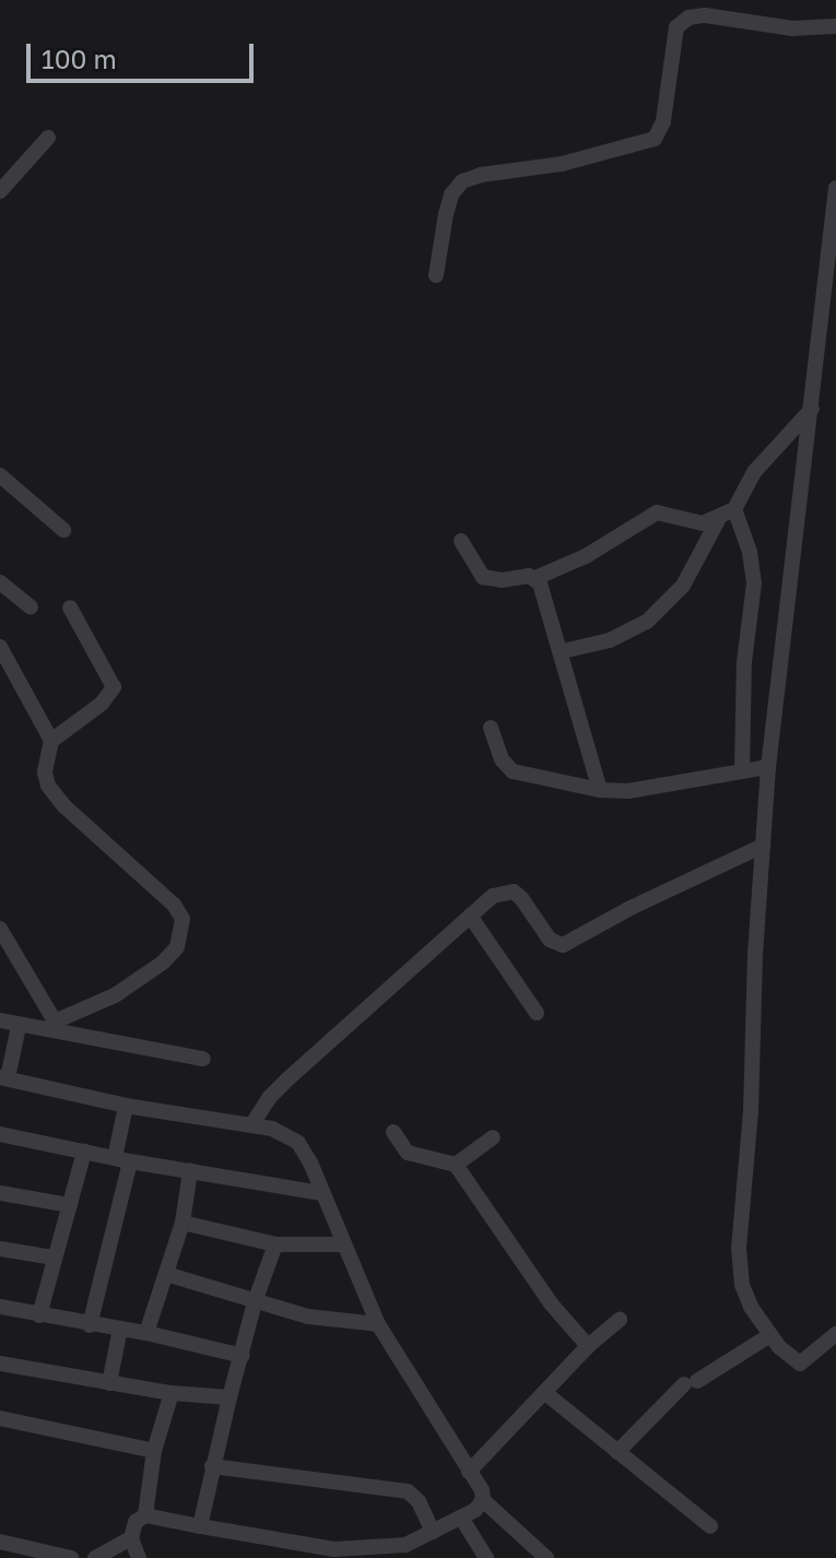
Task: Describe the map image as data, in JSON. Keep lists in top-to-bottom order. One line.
{"scale_bar":"100 m"}
